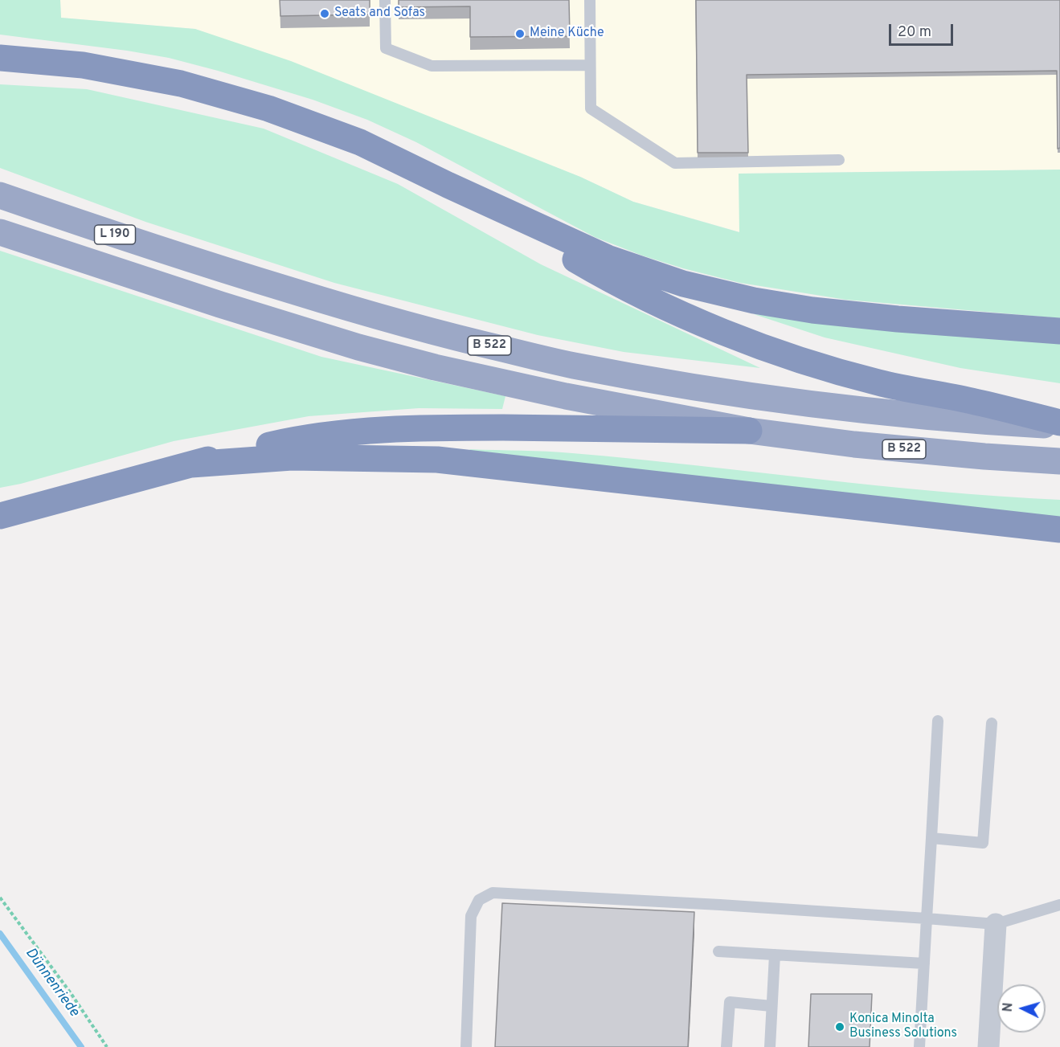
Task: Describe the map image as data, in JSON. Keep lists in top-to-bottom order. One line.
{"streets":{"highway":["L 190","B 522"]},"crossings":[["L 190","B 522"]],"water":["Dünnenriede"],"places":["Seats and Sofas","Meine Küche","Konica Minolta Business Solutions"],"scale_bar":"20 m","north":"left"}
